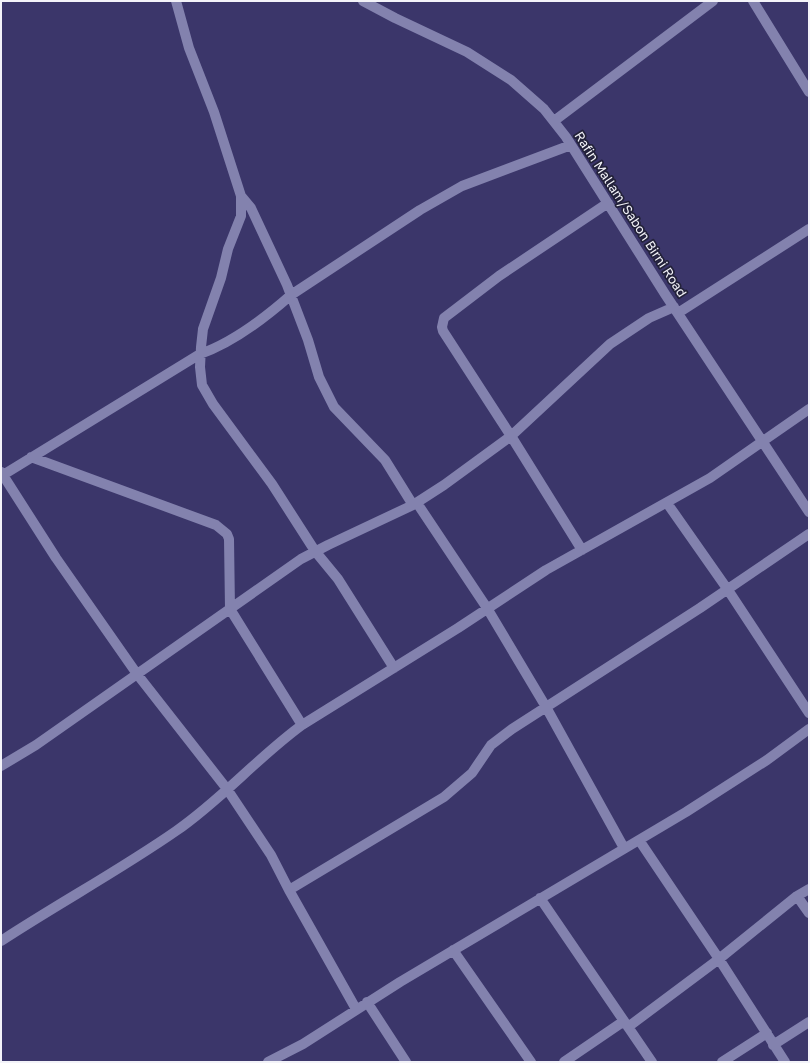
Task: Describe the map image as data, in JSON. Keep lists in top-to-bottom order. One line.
{"streets":{"street":["Rafin Mallam/Sabon Birni Road"]}}
